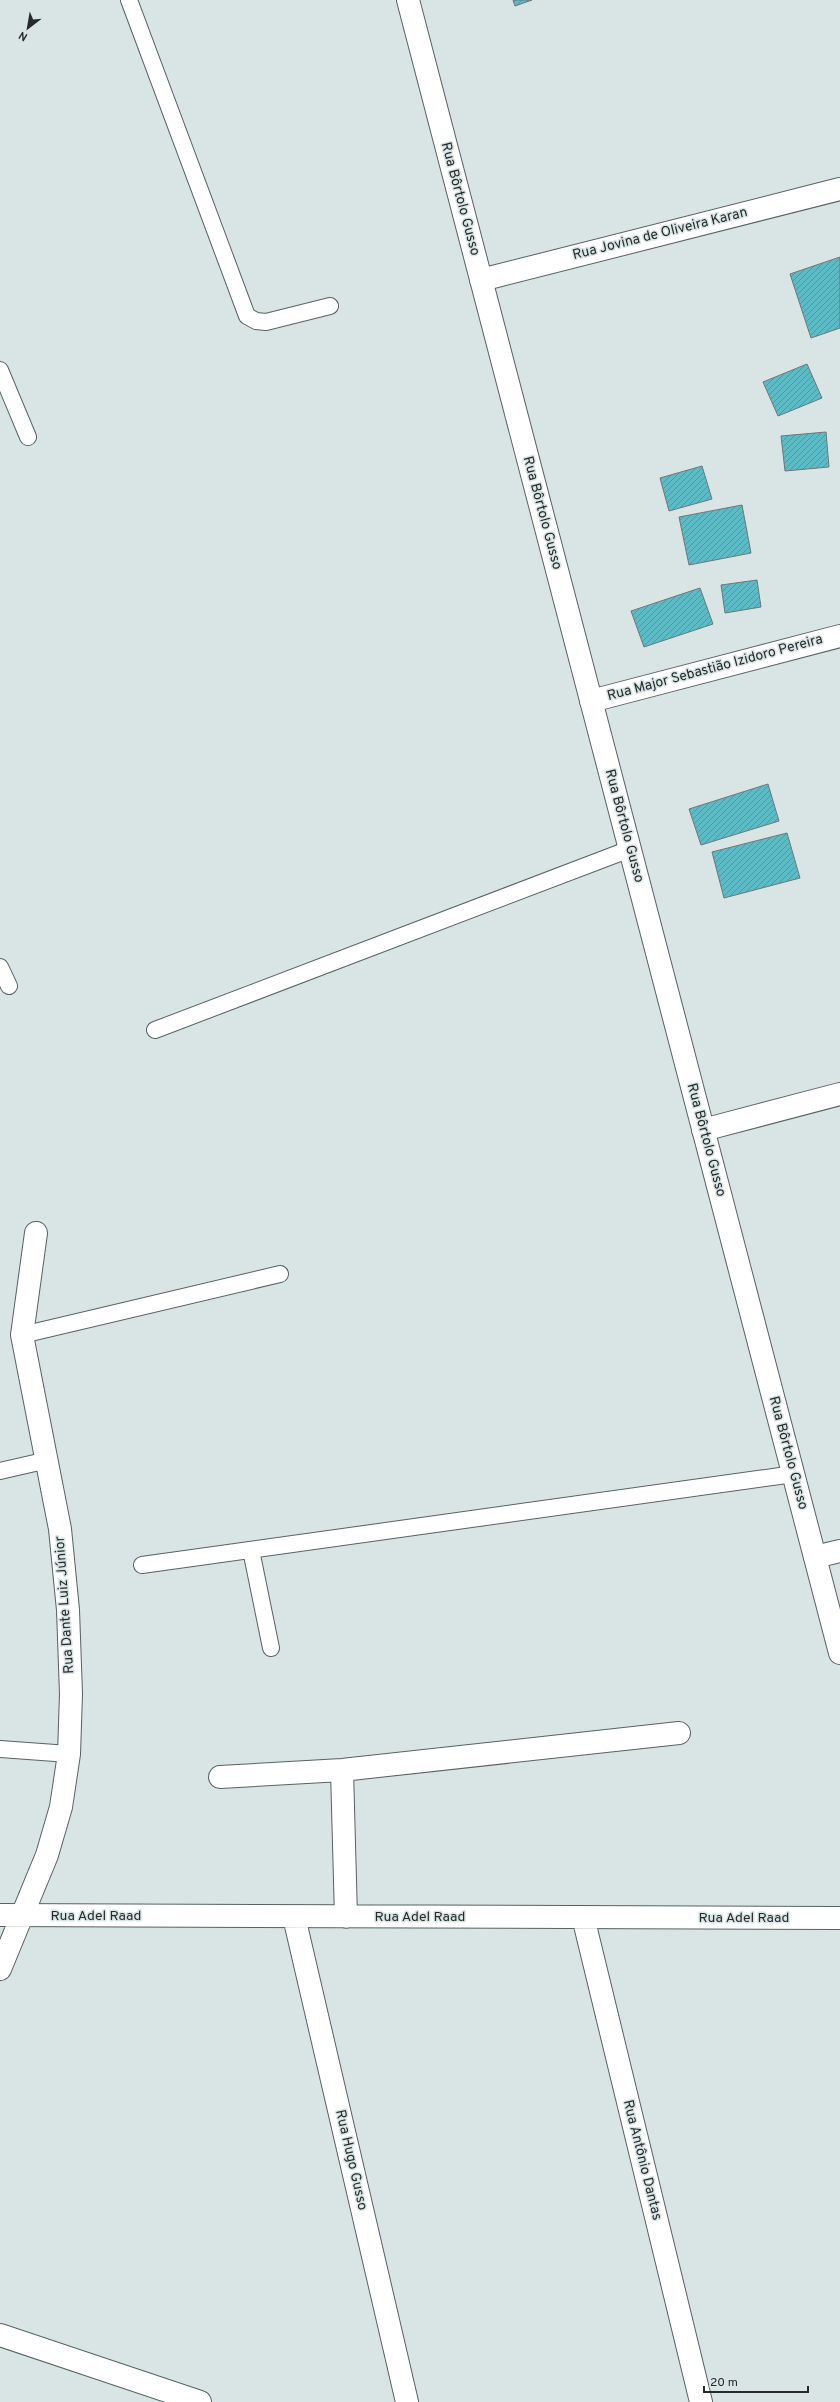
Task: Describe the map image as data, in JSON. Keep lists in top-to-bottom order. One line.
{"streets":{"street":["Rua Bôrtolo Gusso","Rua Jovina de Oliveira Karan","Rua Major Sebastião Izidoro Pereira","Rua Dante Luiz Júnior","Rua Adel Raad","Rua Hugo Gusso","Rua Antônio Dantas"]},"crossings":[["Rua Bôrtolo Gusso","Rua Jovina de Oliveira Karan"],["Rua Bôrtolo Gusso","Rua Major Sebastião Izidoro Pereira"],["Rua Dante Luiz Júnior","Rua Adel Raad"],["Rua Adel Raad","Rua Hugo Gusso"],["Rua Adel Raad","Rua Antônio Dantas"]],"scale_bar":"20 m","north":"bottom left"}
